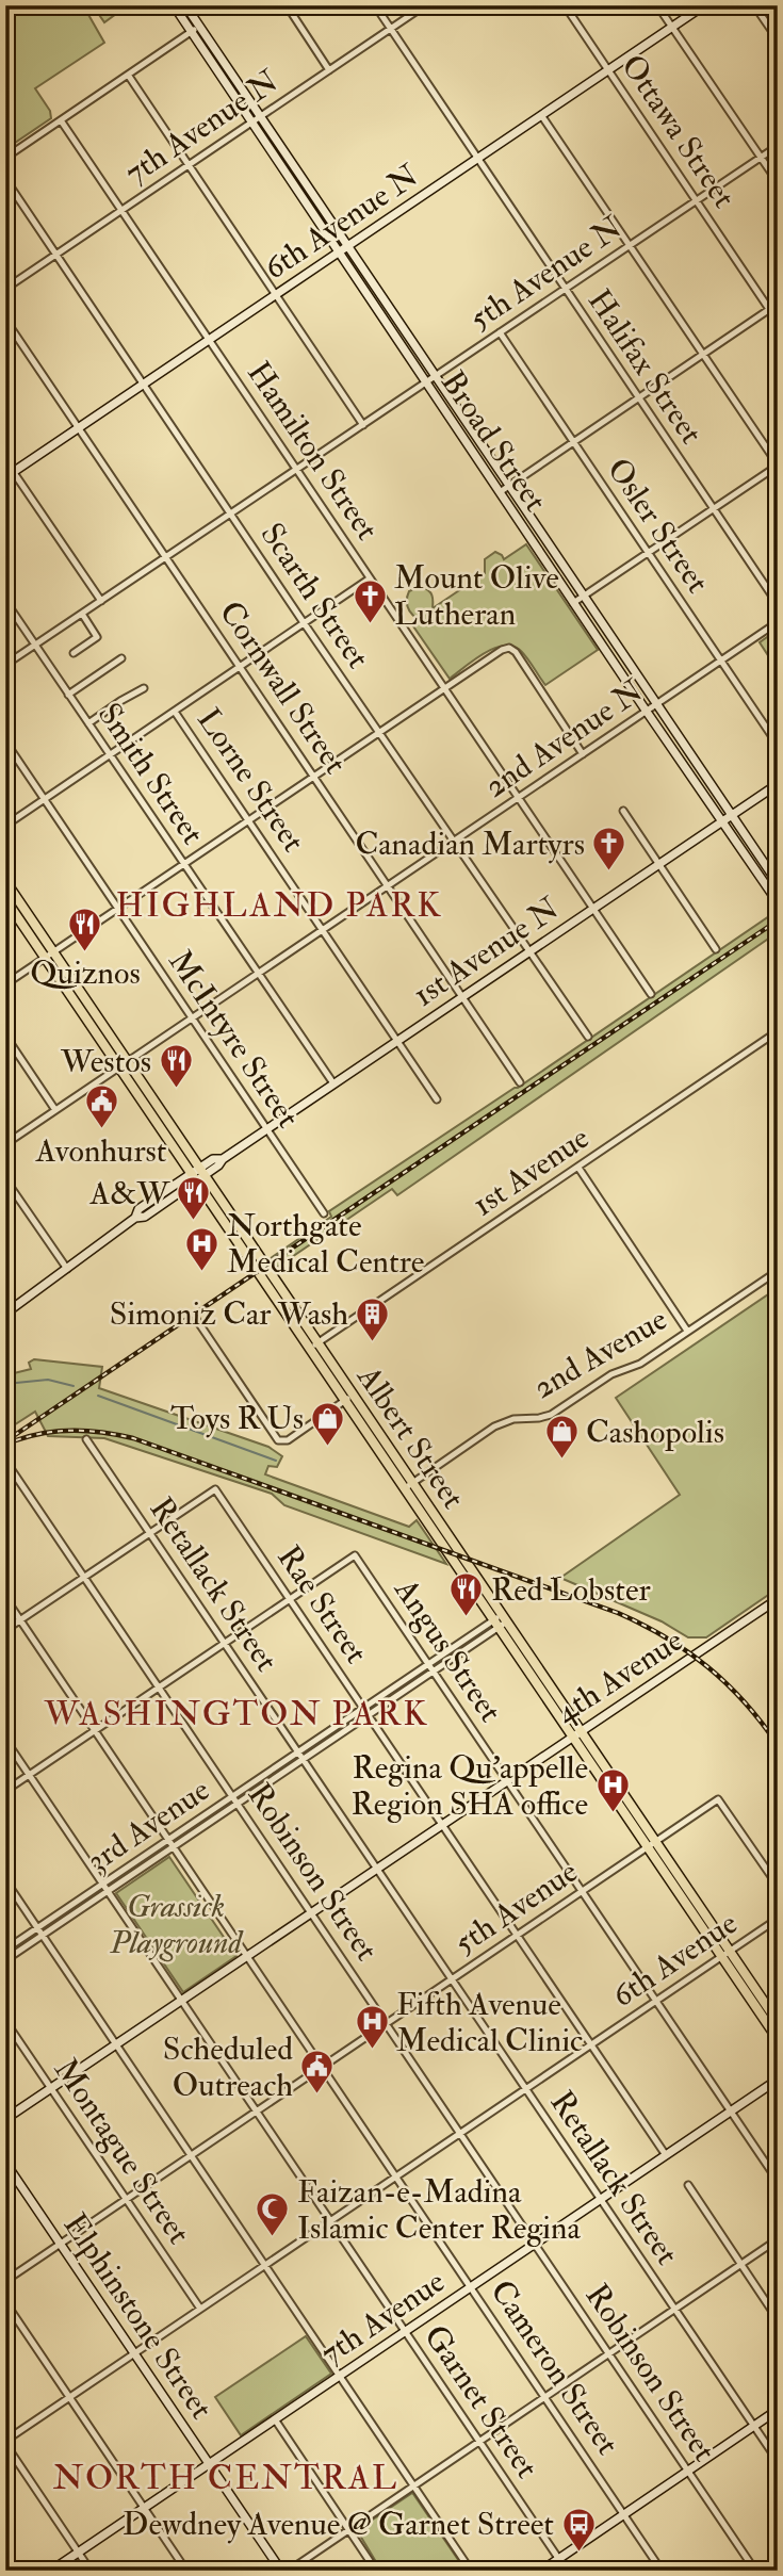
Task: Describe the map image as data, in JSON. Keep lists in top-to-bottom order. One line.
{"streets":{"main road":["Albert Street"],"street":["7th Avenue N","Ottawa Street","6th Avenue N","5th Avenue N","Halifax Street","Broad Street","Hamilton Street","Osler Street","Scarth Street","Cornwall Street","2nd Avenue N","Smith Street","Lorne Street","1st Avenue N","McIntyre Street","1st Avenue","2nd Avenue","Retallack Street","Rae Street","Angus Street","4th Avenue","3rd Avenue","Robinson Street","5th Avenue","6th Avenue","Montague Street","Elphinstone Street","7th Avenue","Cameron Street","Garnet Street"]},"crossings":[["7th Avenue N","Halifax Street"],["7th Avenue N","Broad Street"],["7th Avenue N","Hamilton Street"],["7th Avenue N","Scarth Street"],["Ottawa Street","6th Avenue N"],["Ottawa Street","5th Avenue N"],["6th Avenue N","Halifax Street"],["6th Avenue N","Broad Street"],["6th Avenue N","Hamilton Street"],["6th Avenue N","Scarth Street"],["6th Avenue N","Cornwall Street"],["5th Avenue N","Halifax Street"],["5th Avenue N","Broad Street"],["5th Avenue N","Hamilton Street"],["5th Avenue N","Osler Street"],["5th Avenue N","Scarth Street"],["5th Avenue N","Cornwall Street"],["5th Avenue N","Smith Street"],["Broad Street","2nd Avenue N"],["Broad Street","1st Avenue N"],["Hamilton Street","2nd Avenue N"],["Hamilton Street","1st Avenue N"],["Osler Street","2nd Avenue N"],["Scarth Street","2nd Avenue N"],["Scarth Street","1st Avenue N"],["Cornwall Street","2nd Avenue N"],["Cornwall Street","1st Avenue N"],["2nd Avenue N","Smith Street"],["2nd Avenue N","Lorne Street"],["2nd Avenue N","McIntyre Street"],["2nd Avenue N","Albert Street"],["Smith Street","1st Avenue N"],["Lorne Street","1st Avenue N"],["1st Avenue N","McIntyre Street"],["1st Avenue N","Albert Street"],["1st Avenue","Albert Street"],["2nd Avenue","Albert Street"],["Albert Street","4th Avenue"],["Albert Street","3rd Avenue"],["Albert Street","5th Avenue"],["Albert Street","6th Avenue"],["Retallack Street","Rae Street"],["Retallack Street","4th Avenue"],["Retallack Street","3rd Avenue"],["Retallack Street","5th Avenue"],["Retallack Street","6th Avenue"],["Retallack Street","7th Avenue"],["Rae Street","Angus Street"],["Rae Street","4th Avenue"],["Rae Street","3rd Avenue"],["Rae Street","5th Avenue"],["Rae Street","6th Avenue"],["Rae Street","7th Avenue"],["Angus Street","4th Avenue"],["Angus Street","3rd Avenue"],["Angus Street","5th Avenue"],["Angus Street","6th Avenue"],["Angus Street","7th Avenue"],["4th Avenue","Robinson Street"],["4th Avenue","Montague Street"],["4th Avenue","Cameron Street"],["4th Avenue","Garnet Street"],["3rd Avenue","Robinson Street"],["3rd Avenue","Cameron Street"],["3rd Avenue","Garnet Street"],["Robinson Street","5th Avenue"],["Robinson Street","6th Avenue"],["Robinson Street","7th Avenue"],["5th Avenue","Montague Street"],["5th Avenue","Elphinstone Street"],["5th Avenue","Cameron Street"],["5th Avenue","Garnet Street"],["6th Avenue","Montague Street"],["6th Avenue","Elphinstone Street"],["6th Avenue","Cameron Street"],["6th Avenue","Garnet Street"],["Elphinstone Street","7th Avenue"],["7th Avenue","Cameron Street"],["7th Avenue","Garnet Street"]],"districts":["HIGHLAND PARK","WASHINGTON PARK","NORTH CENTRAL"],"parks":["Grassick Playground"],"places":{"church":["Mount Olive Lutheran","Canadian Martyrs"],"restaurant":["Quiznos","Westos","A&W","Red Lobster"],"public building":["Avonhurst","Scheduled Outreach"],"hospital":["Northgate Medical Centre","Regina Qu'appelle Region SHA office","Fifth Avenue Medical Clinic"],"building":["Simoniz Car Wash"],"shop":["Toys R Us","Cashopolis"],"mosque":["Faizan-e-Madina Islamic Center Regina"],"bus stop":["Dewdney Avenue @ Garnet Street"]}}
